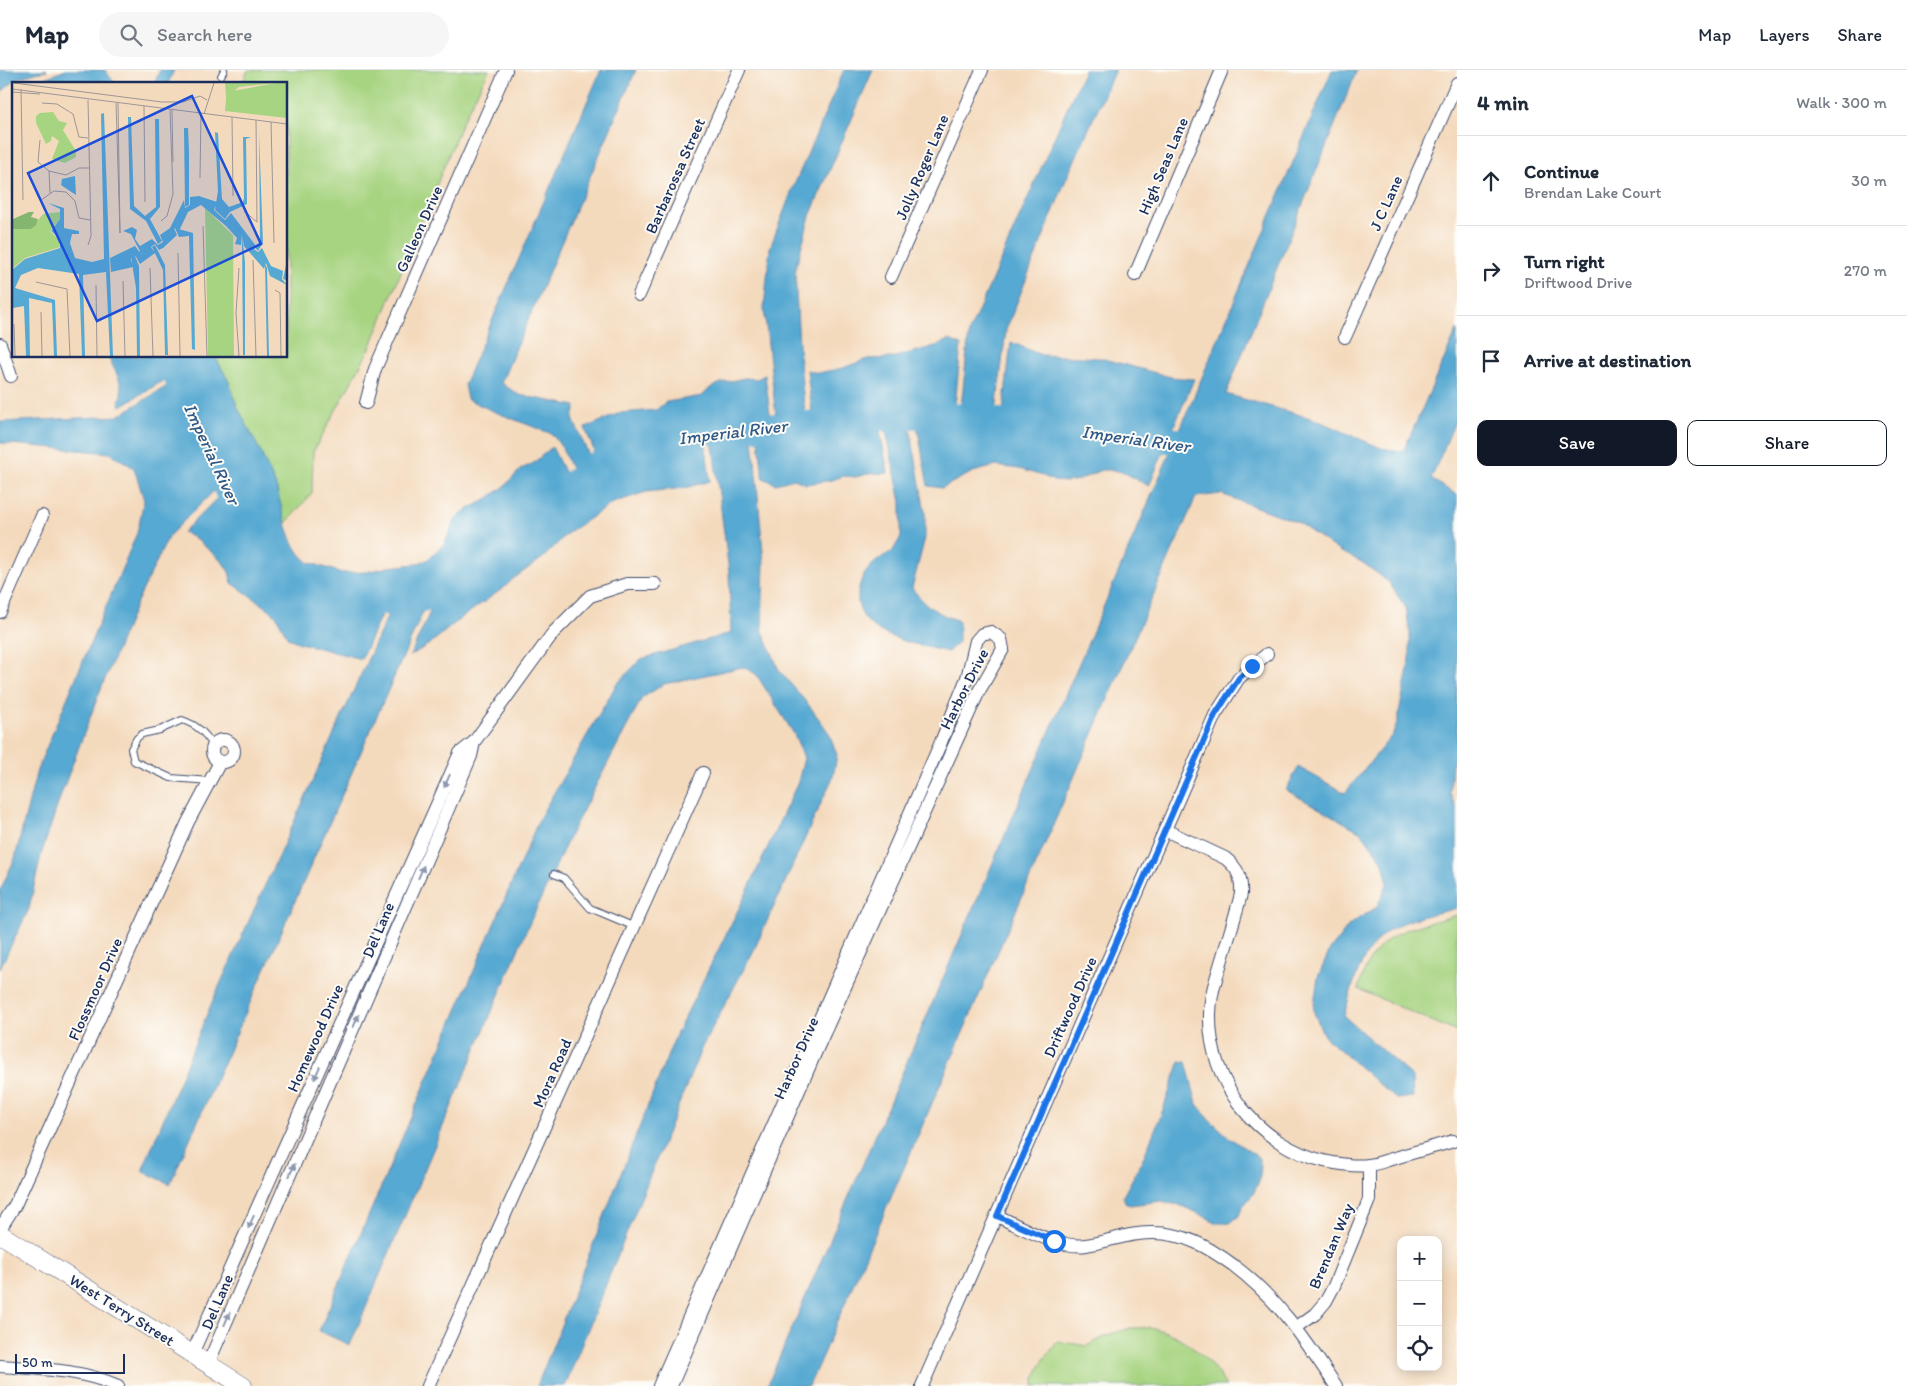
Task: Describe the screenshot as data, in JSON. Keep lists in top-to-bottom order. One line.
{"streets":{"street":["High Seas Lane","Jolly Roger Lane","Barbarossa Street","J C Lane","Galleon Drive","Harbor Drive","Del Lane","Flossmoor Drive","Driftwood Drive","Homewood Drive","Mora Road","Brendan Way","West Terry Street"]},"crossings":[["Del Lane","Homewood Drive"],["Del Lane","West Terry Street"],["Homewood Drive","West Terry Street"]],"one_way":["Del Lane","Homewood Drive"],"water":["Imperial River"],"scale_bar":"50 m","page":{"header":"Map","search":"Search here","nav":["Map","Layers","Share"],"heading":["4 min","Walk · 300 m"],"list":[["Continue","Brendan Lake Court","30 m"],["Turn right","Driftwood Drive","270 m"],"Arrive at destination"],"buttons":["Save","Share"],"map_buttons":["+","−"],"scale":"50 m"}}
